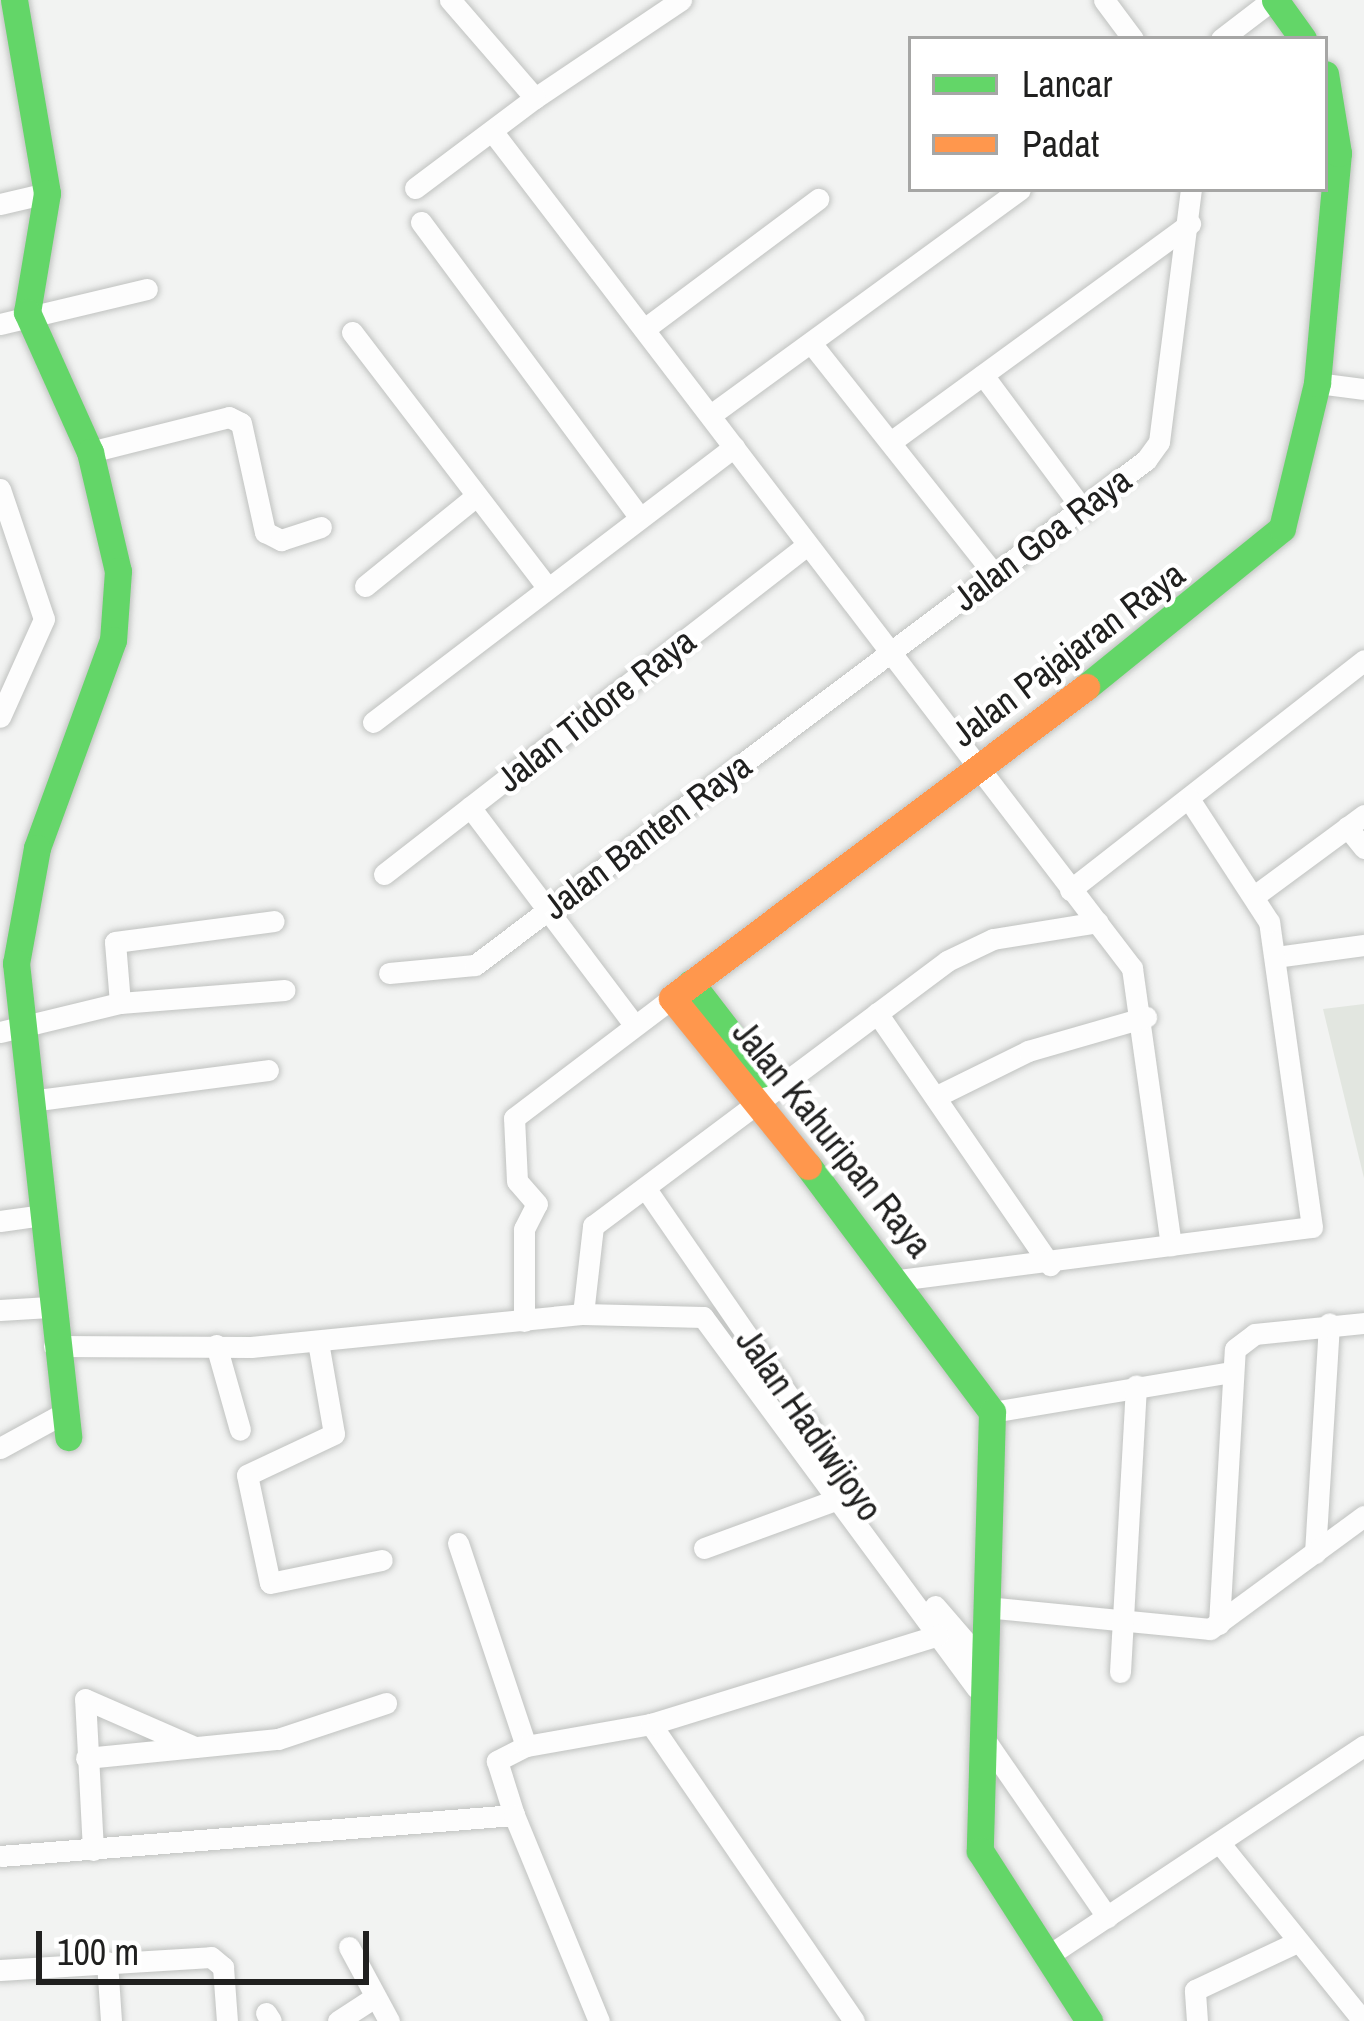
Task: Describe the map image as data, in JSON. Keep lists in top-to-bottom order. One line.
{"streets":{"street":["Jalan Goa Raya","Jalan Pajajaran Raya","Jalan Tidore Raya","Jalan Banten Raya","Jalan Kahuripan Raya","Jalan Hadiwijoyo"]},"crossings":[["Jalan Goa Raya","Jalan Banten Raya"],["Jalan Pajajaran Raya","Jalan Kahuripan Raya"]],"legend":["Lancar","Padat"],"scale_bar":"100 m"}
